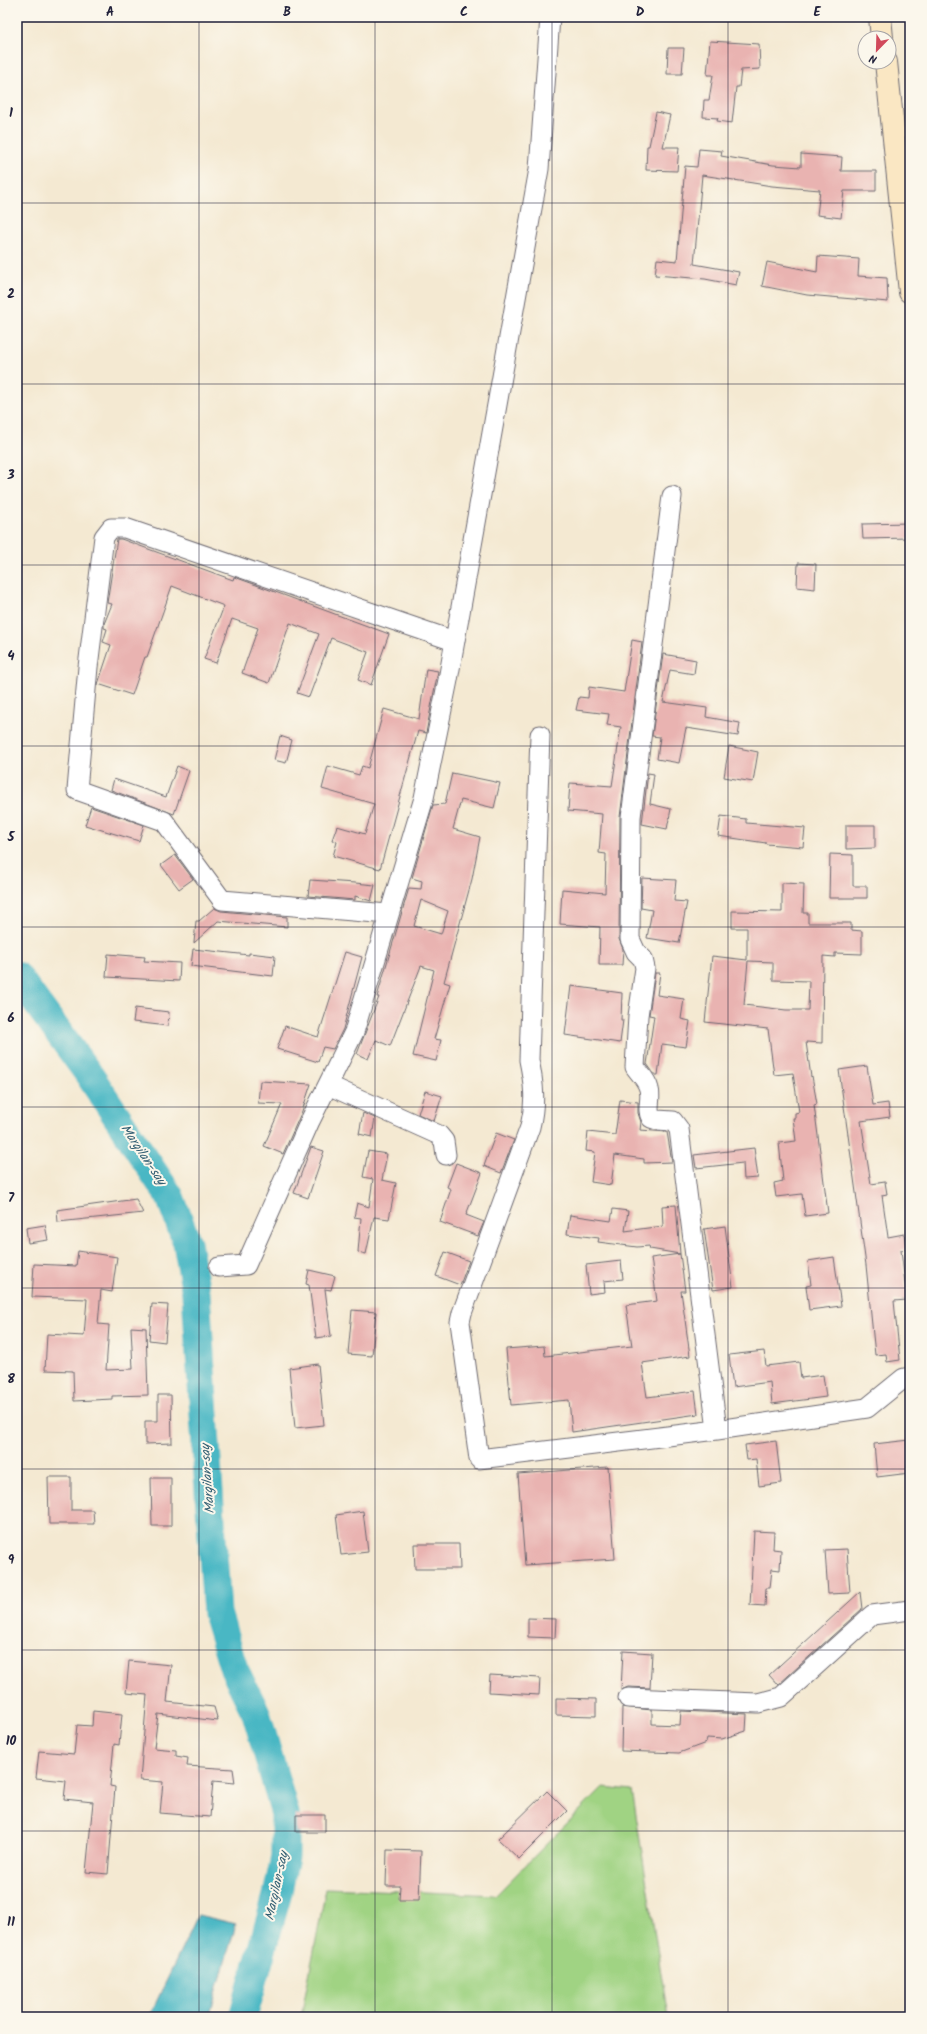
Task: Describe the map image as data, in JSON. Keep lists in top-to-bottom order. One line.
{"water":["Margilan-say"],"north":"bottom left","grid":{"columns":["A","B","C","D","E"],"rows":["1","2","3","4","5","6","7","8","9","10","11"]}}
